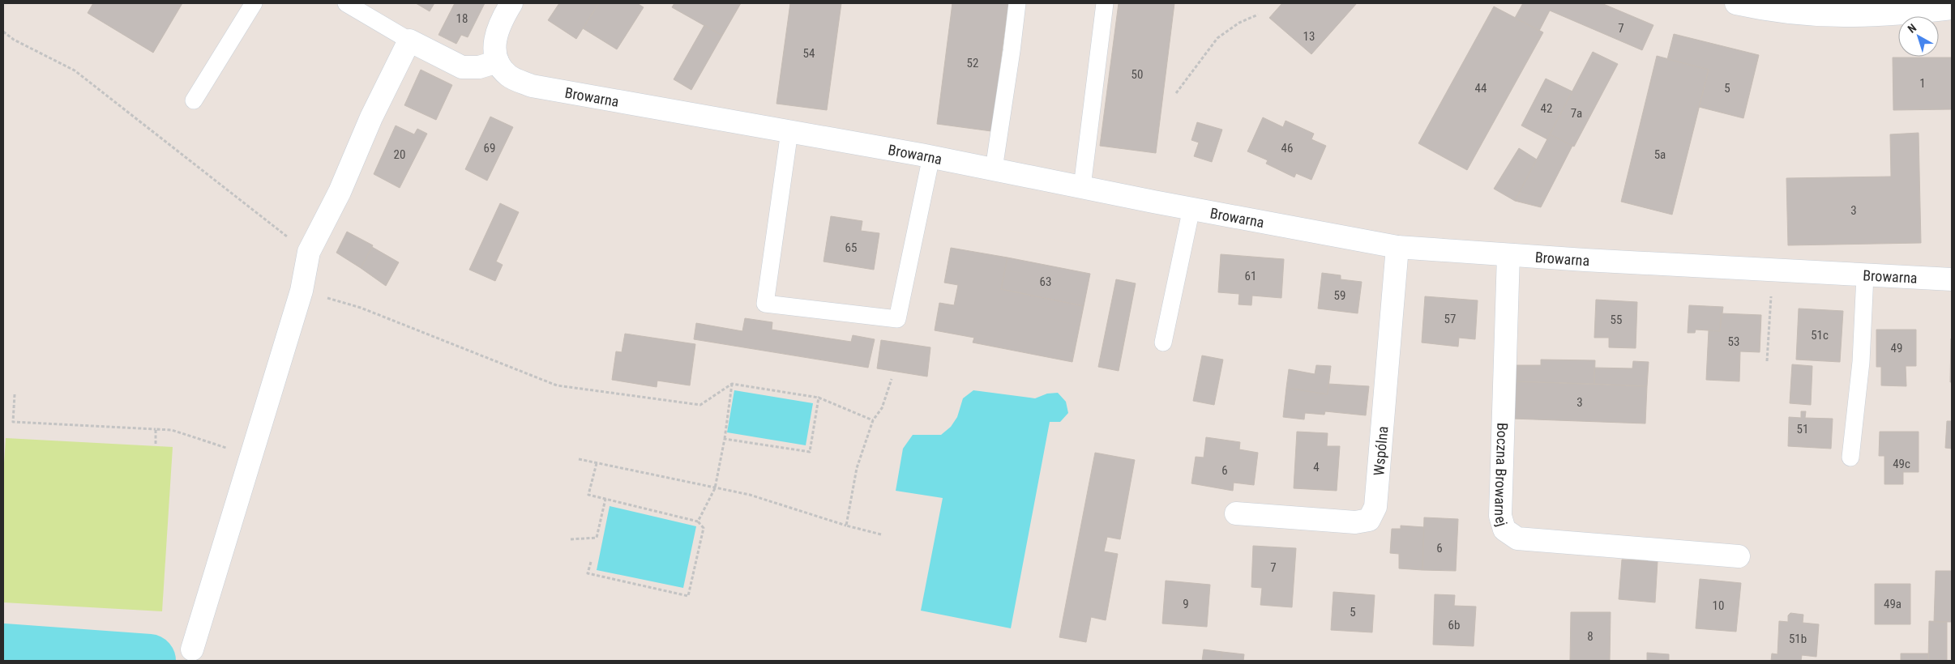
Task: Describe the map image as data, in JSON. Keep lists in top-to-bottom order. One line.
{"streets":{"street":["Browarna","Wspólna","Boczna Browarnej"]},"crossings":[["Browarna","Wspólna"],["Browarna","Boczna Browarnej"]],"house_numbers":["18","7","13","54","52","50","1","44","5","42","7a","69","46","20","5a","3","65","61","63","59","57","55","51c","53","49","3","51","49c","4","6","6","7","9","49a","10","5","6b","8","51b"],"north":"top left"}
